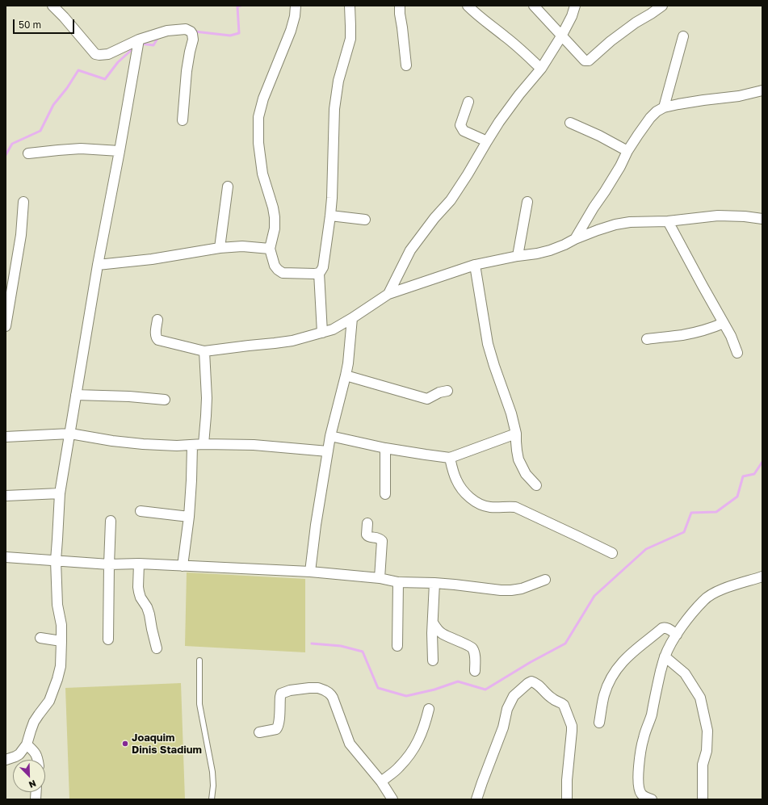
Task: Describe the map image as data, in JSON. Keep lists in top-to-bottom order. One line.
{"places":["Joaquim Dinis Stadium"],"scale_bar":"50 m","north":"bottom right"}
